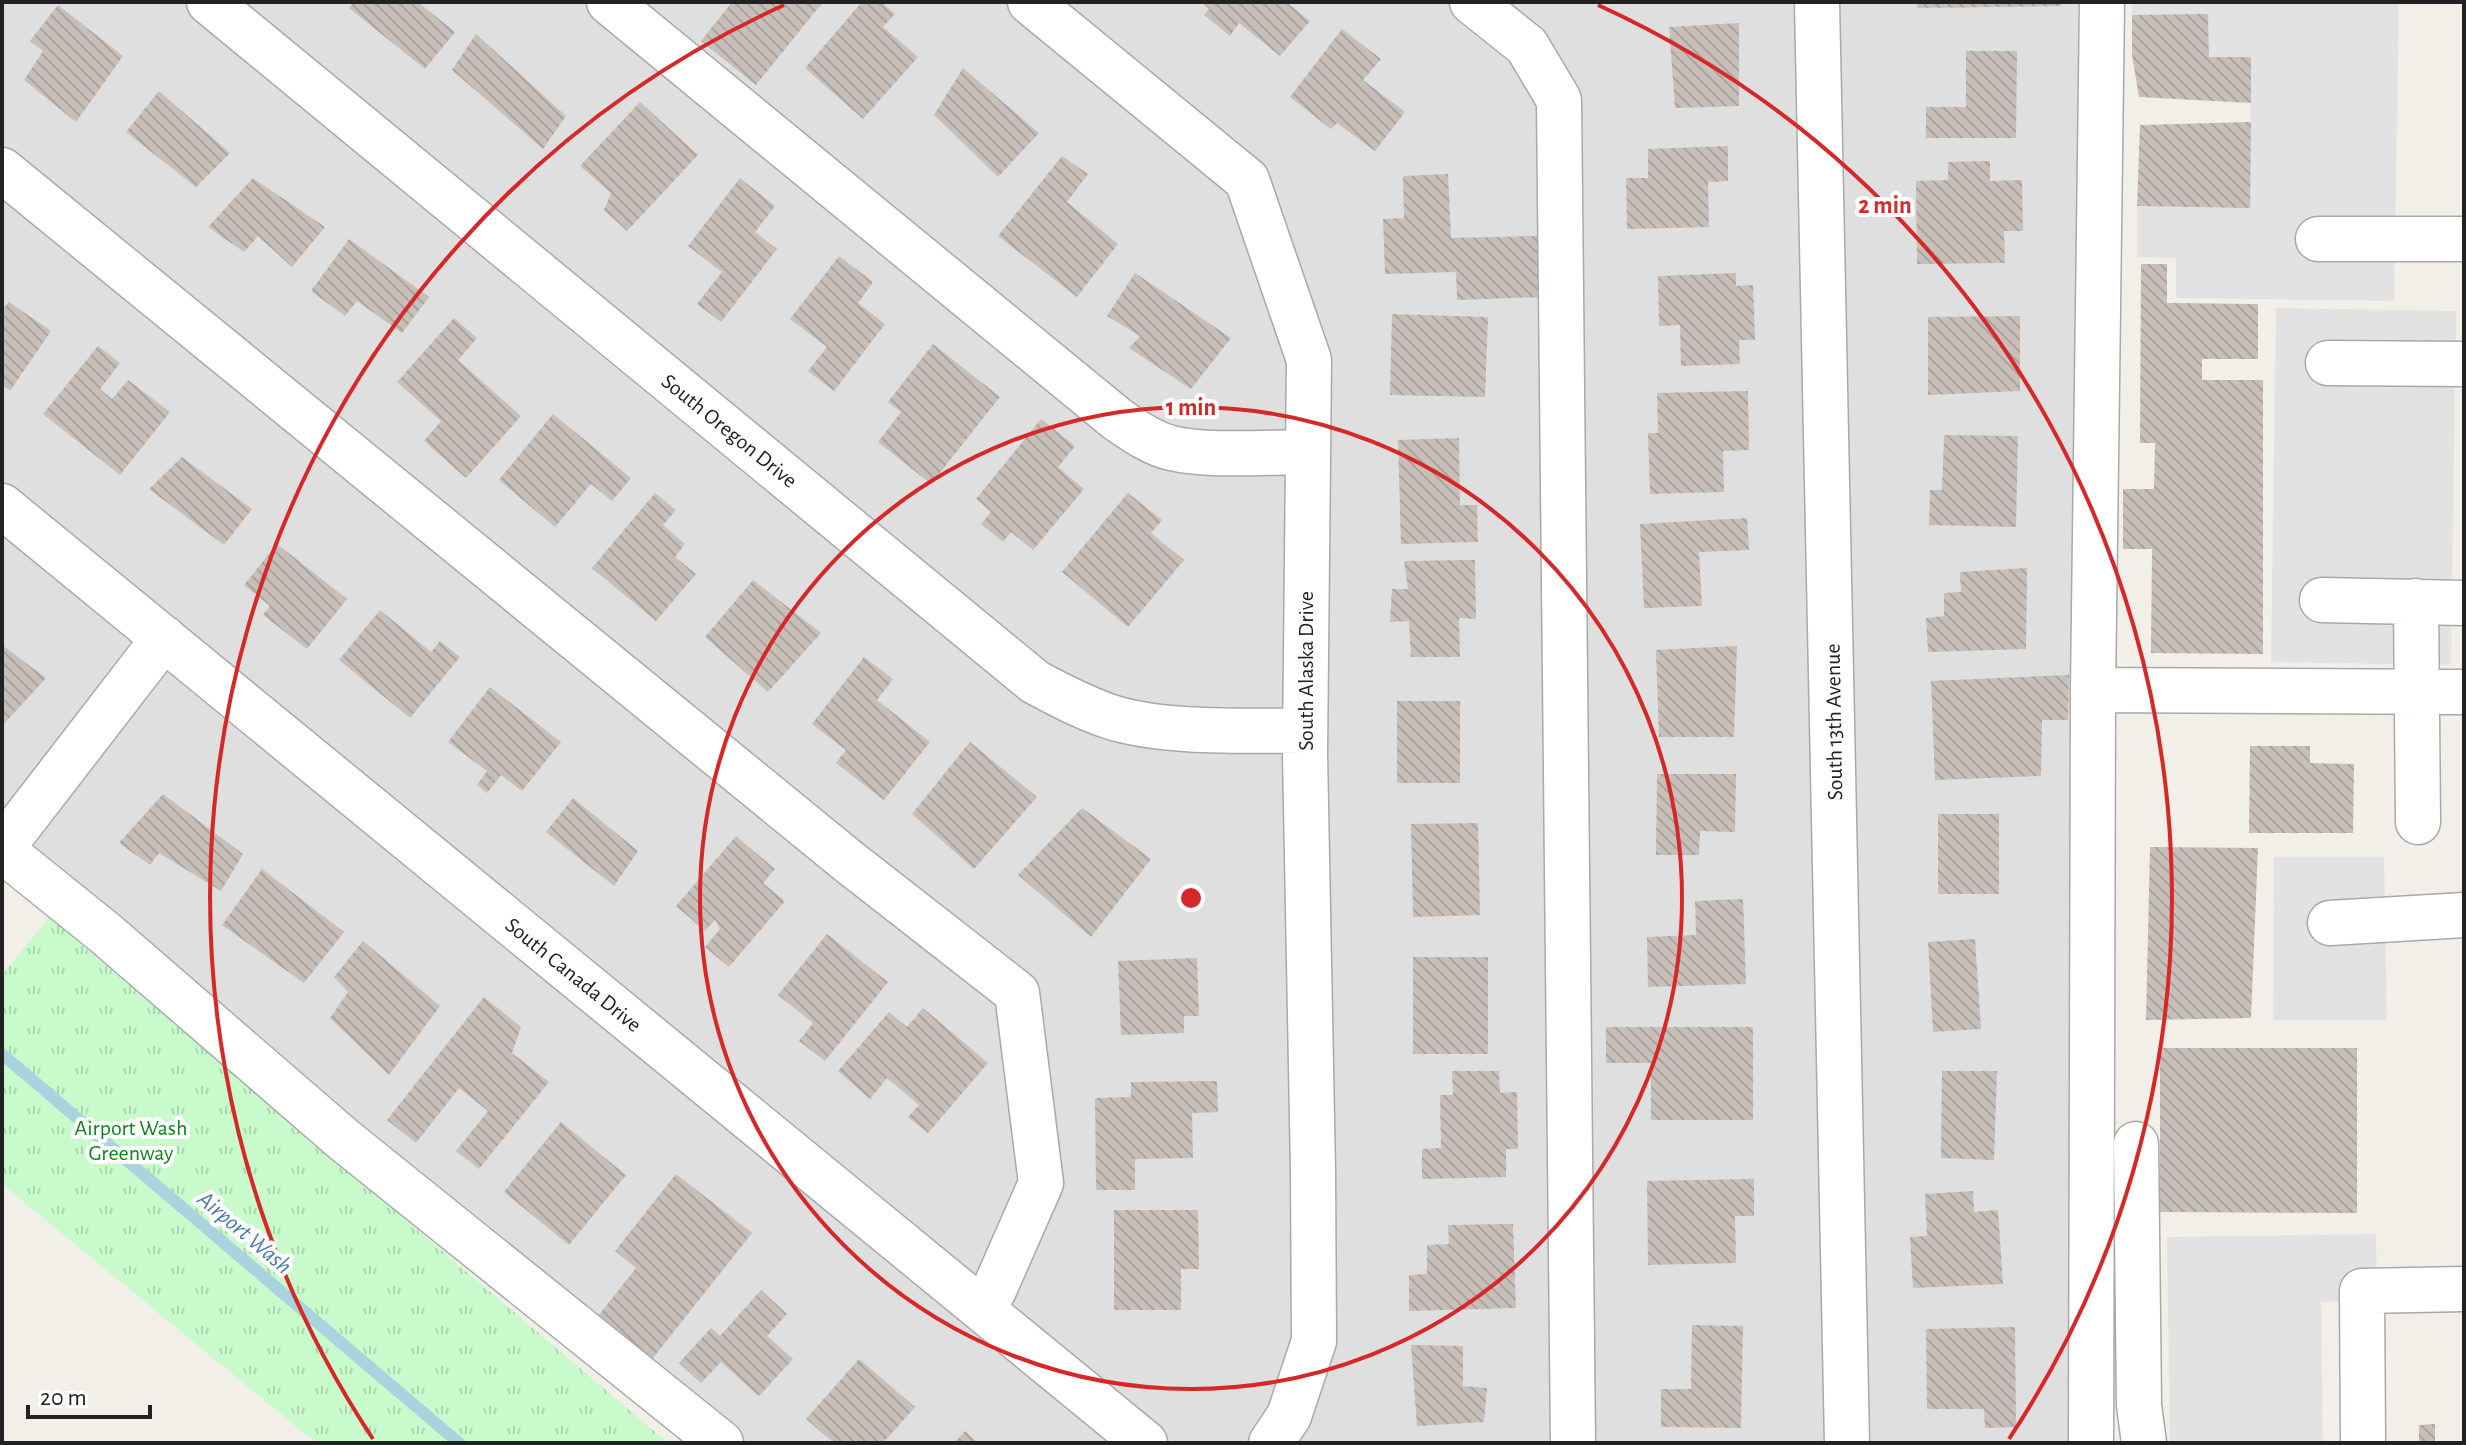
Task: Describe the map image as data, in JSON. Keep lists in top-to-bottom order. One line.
{"streets":{"street":["South Oregon Drive","South Alaska Drive","South 13th Avenue","South Canada Drive"]},"crossings":[["South Oregon Drive","South Alaska Drive"]],"water":["Airport Wash"],"parks":["Airport Wash Greenway"],"scale_bar":"20 m","rings":["2 min","1 min"]}
